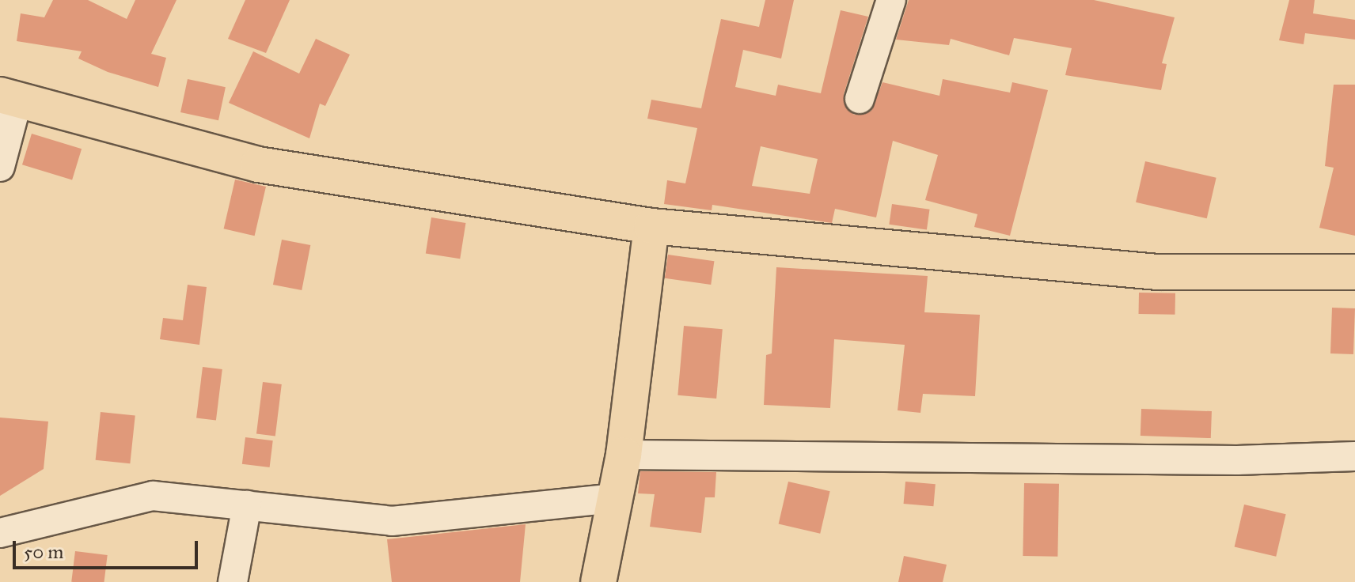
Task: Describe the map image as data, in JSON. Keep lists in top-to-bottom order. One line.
{"scale_bar":"50 m"}
